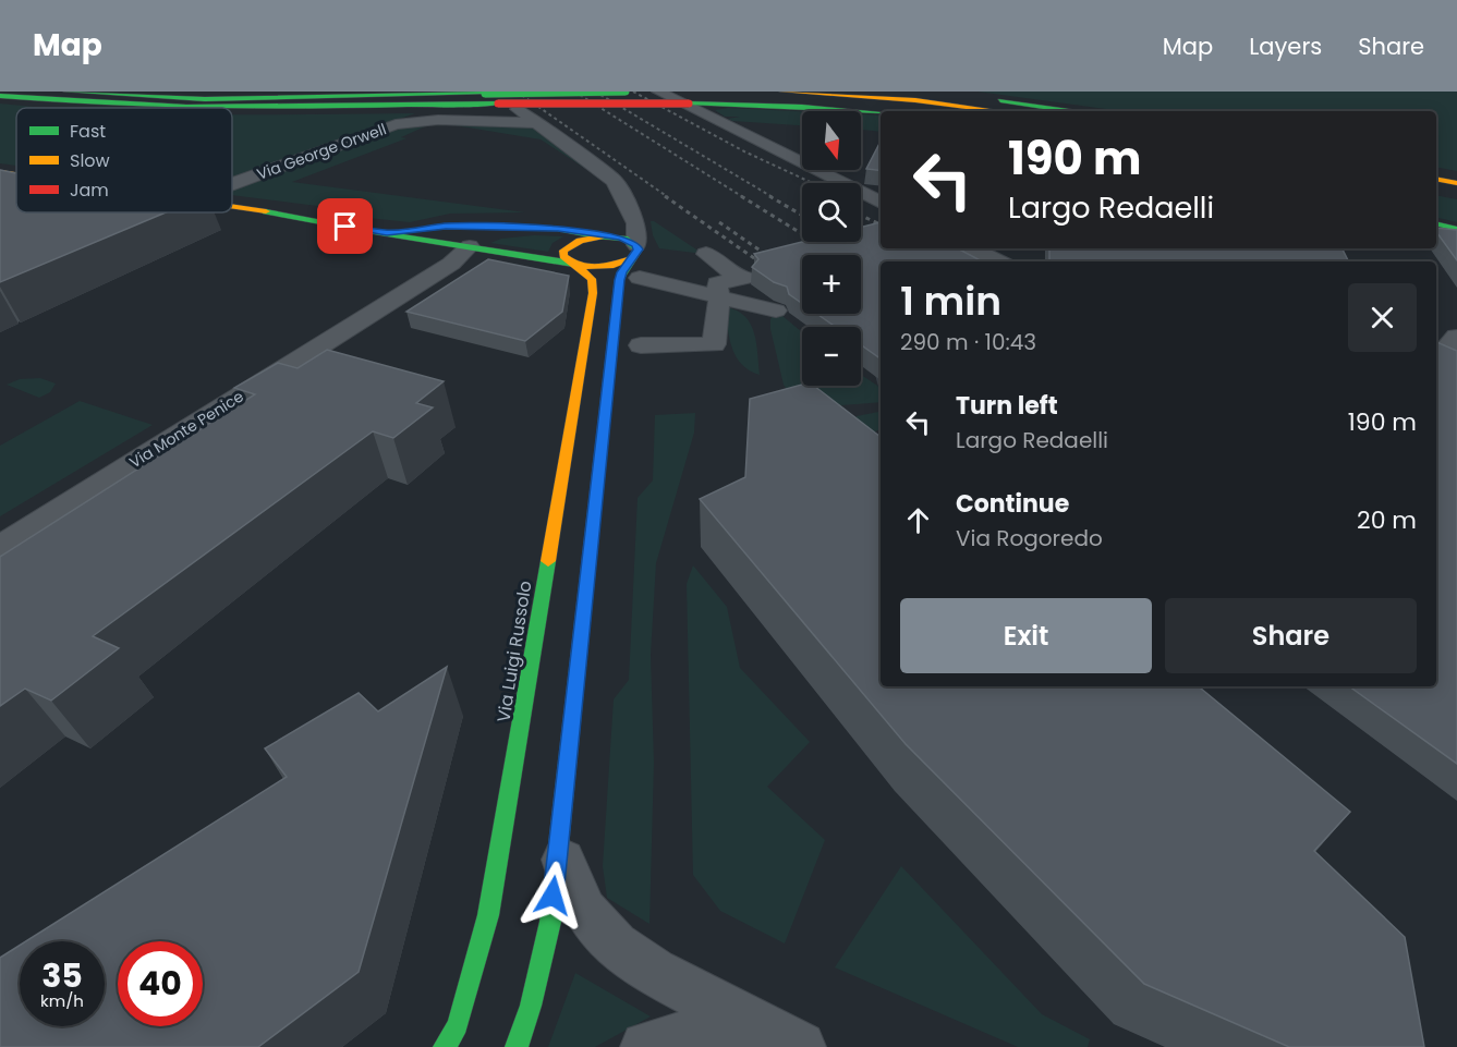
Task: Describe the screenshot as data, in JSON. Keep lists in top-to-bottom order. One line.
{"streets":{"main road":["Via Luigi Russolo"],"street":["Via George Orwell","Via Monte Penice"]},"legend":["Fast","Slow","Jam"],"north":"bottom","page":{"header":"Map","nav":["Map","Layers","Share"],"map_buttons":["+","−"],"turn":["190 m","Largo Redaelli"],"heading":["1 min","290 m · 10:43"],"list":[{"name":"Turn left","note":"Largo Redaelli","value":"190 m"},{"name":"Continue","note":"Via Rogoredo","value":"20 m"}],"buttons":["Exit","Share"],"speed":"35 km/h","limit":"40"}}
